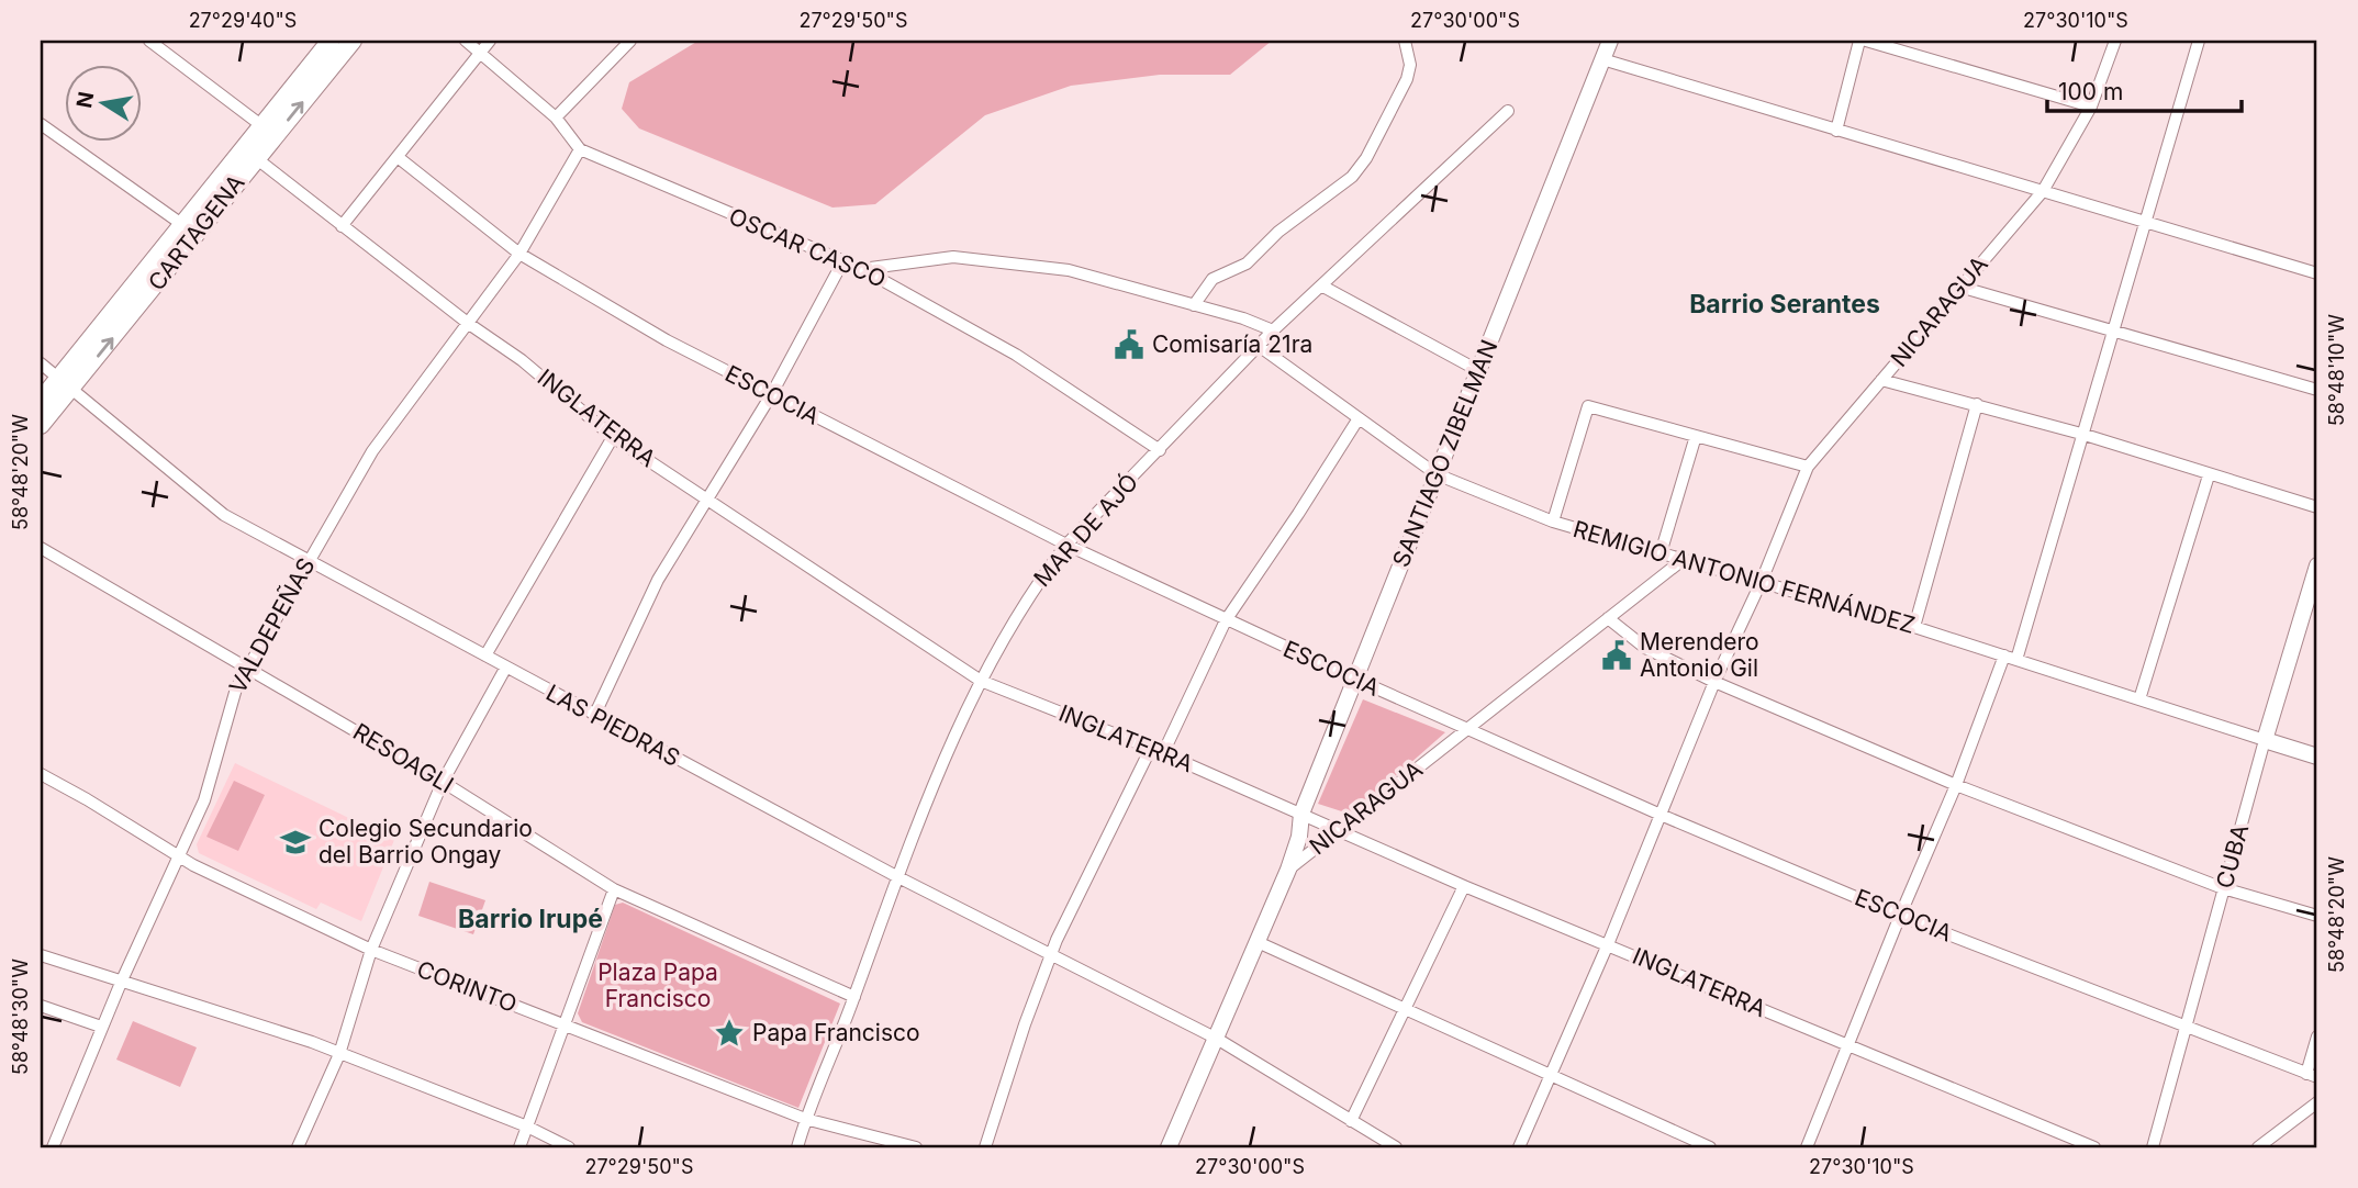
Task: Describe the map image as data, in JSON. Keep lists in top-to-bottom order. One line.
{"streets":{"main road":["CARTAGENA"],"street":["OSCAR CASCO","NICARAGUA","ESCOCIA","INGLATERRA","SANTIAGO ZIBELMAN","MAR DE AJÓ","REMIGIO ANTONIO FERNÁNDEZ","VALDEPEÑAS","LAS PIEDRAS","RESOAGLI","CUBA","CORINTO"]},"crossings":[["CARTAGENA","INGLATERRA"],["CARTAGENA","LAS PIEDRAS"],["OSCAR CASCO","MAR DE AJÓ"],["OSCAR CASCO","VALDEPEÑAS"],["NICARAGUA","ESCOCIA"],["NICARAGUA","INGLATERRA"],["NICARAGUA","SANTIAGO ZIBELMAN"],["NICARAGUA","REMIGIO ANTONIO FERNÁNDEZ"],["NICARAGUA","LAS PIEDRAS"],["ESCOCIA","SANTIAGO ZIBELMAN"],["ESCOCIA","MAR DE AJÓ"],["ESCOCIA","VALDEPEÑAS"],["ESCOCIA","CUBA"],["INGLATERRA","SANTIAGO ZIBELMAN"],["INGLATERRA","MAR DE AJÓ"],["INGLATERRA","VALDEPEÑAS"],["SANTIAGO ZIBELMAN","REMIGIO ANTONIO FERNÁNDEZ"],["MAR DE AJÓ","REMIGIO ANTONIO FERNÁNDEZ"],["MAR DE AJÓ","LAS PIEDRAS"],["MAR DE AJÓ","RESOAGLI"],["MAR DE AJÓ","CORINTO"],["REMIGIO ANTONIO FERNÁNDEZ","CUBA"],["VALDEPEÑAS","LAS PIEDRAS"],["VALDEPEÑAS","RESOAGLI"],["VALDEPEÑAS","CORINTO"]],"districts":["Barrio Serantes","Barrio Irupé"],"parks":["Plaza Papa Francisco"],"places":{"public building":["Comisaría 21ra","Merendero Antonio Gil"],"school or university":["Colegio Secundario del Barrio Ongay"],"place":["Papa Francisco"]},"scale_bar":"100 m","north":"left","coordinates":["27°29'40\"S","27°29'50\"S","27°30'00\"S","27°30'10\"S","58°48'10\"W","58°48'20\"W","58°48'30\"W"]}
